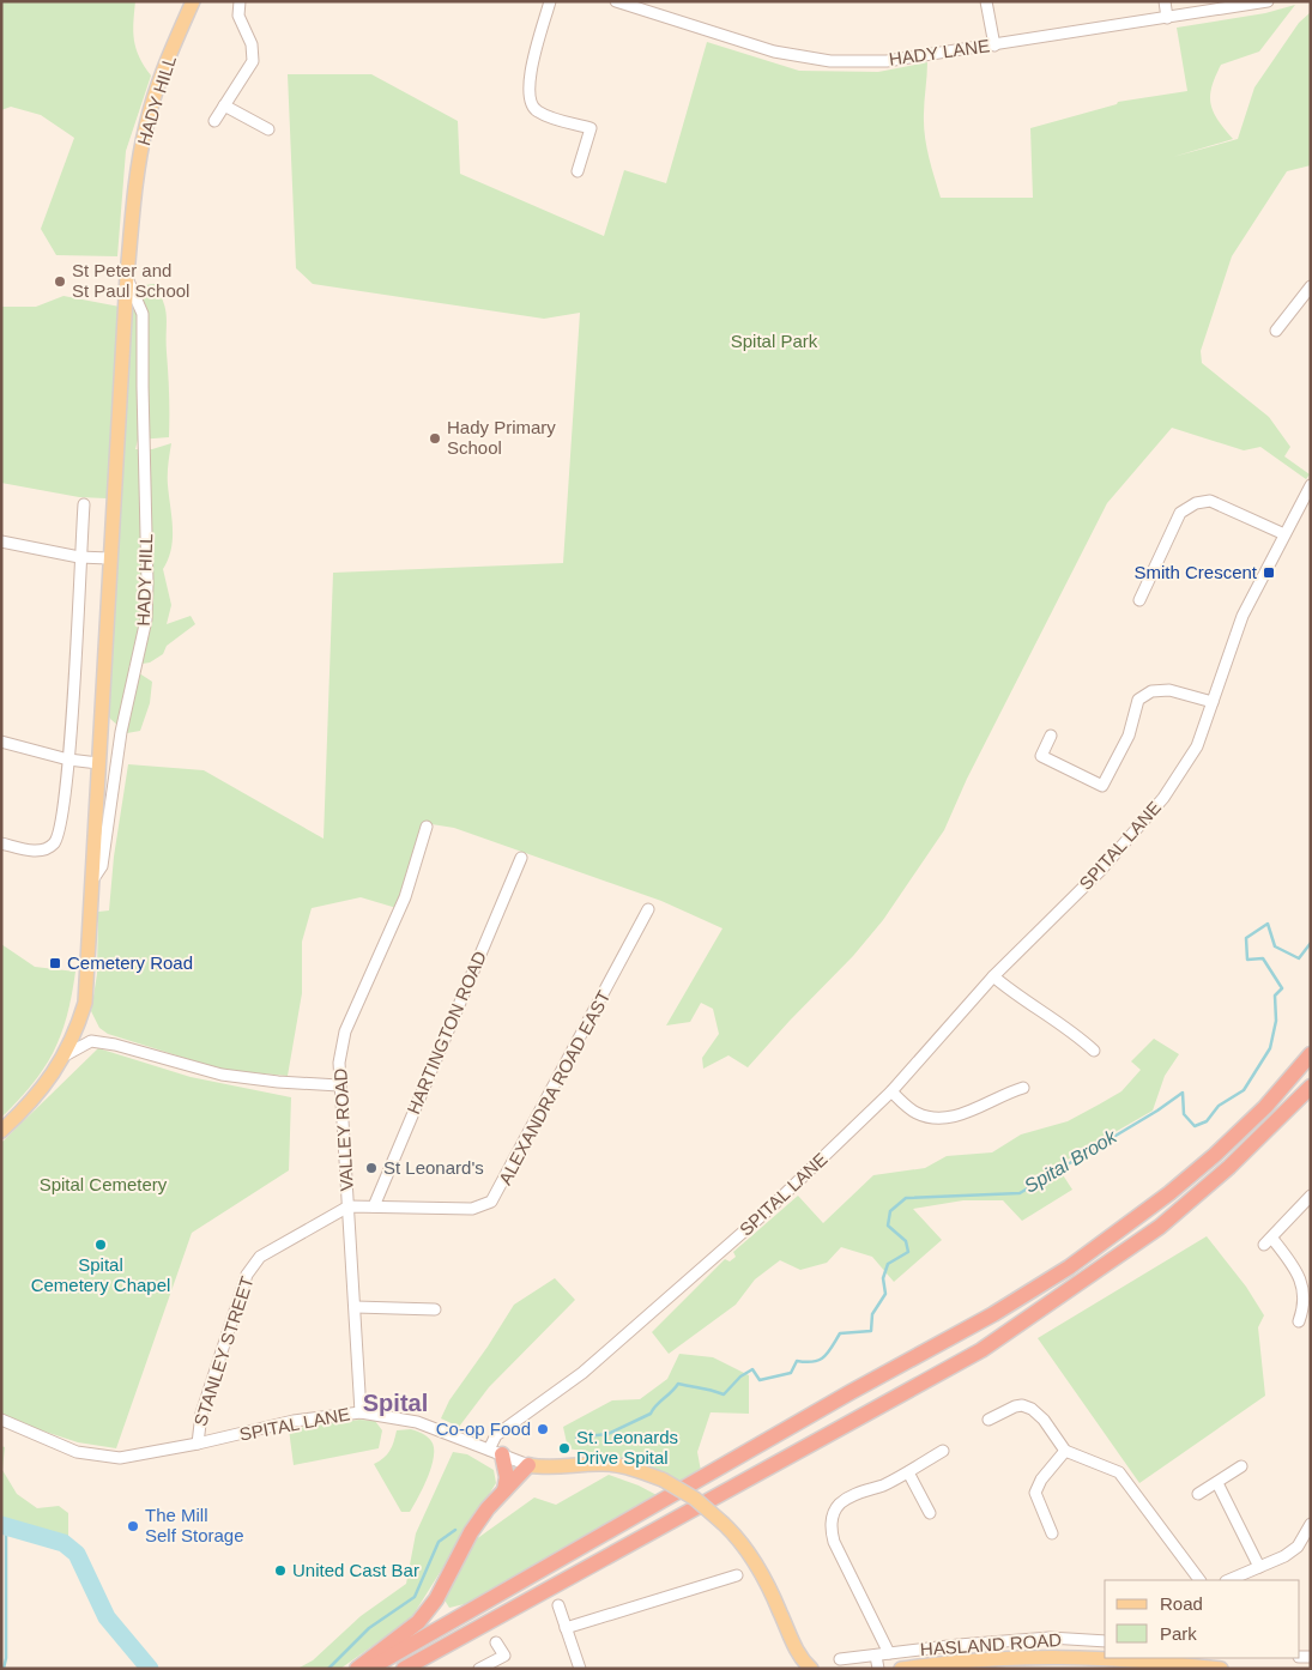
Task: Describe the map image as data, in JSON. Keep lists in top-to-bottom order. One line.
{"streets":{"main road":["HADY HILL","HASLAND ROAD"],"street":["HADY LANE","SPITAL LANE","HARTINGTON ROAD","ALEXANDRA ROAD EAST","VALLEY ROAD","STANLEY STREET"]},"crossings":[["SPITAL LANE","VALLEY ROAD"],["SPITAL LANE","STANLEY STREET"],["HARTINGTON ROAD","ALEXANDRA ROAD EAST"],["ALEXANDRA ROAD EAST","VALLEY ROAD"],["ALEXANDRA ROAD EAST","STANLEY STREET"],["VALLEY ROAD","STANLEY STREET"]],"districts":["Spital"],"water":["Spital Brook"],"parks":["Spital Park","Spital Cemetery"],"places":{"other":["St Peter and St Paul School","Hady Primary School","St Leonard's","Spital Cemetery Chapel","Co-op Food","St. Leonards Drive Spital","The Mill Self Storage","United Cast Bar"],"transit":["Smith Crescent","Cemetery Road"]},"legend":["Road","Park"]}
